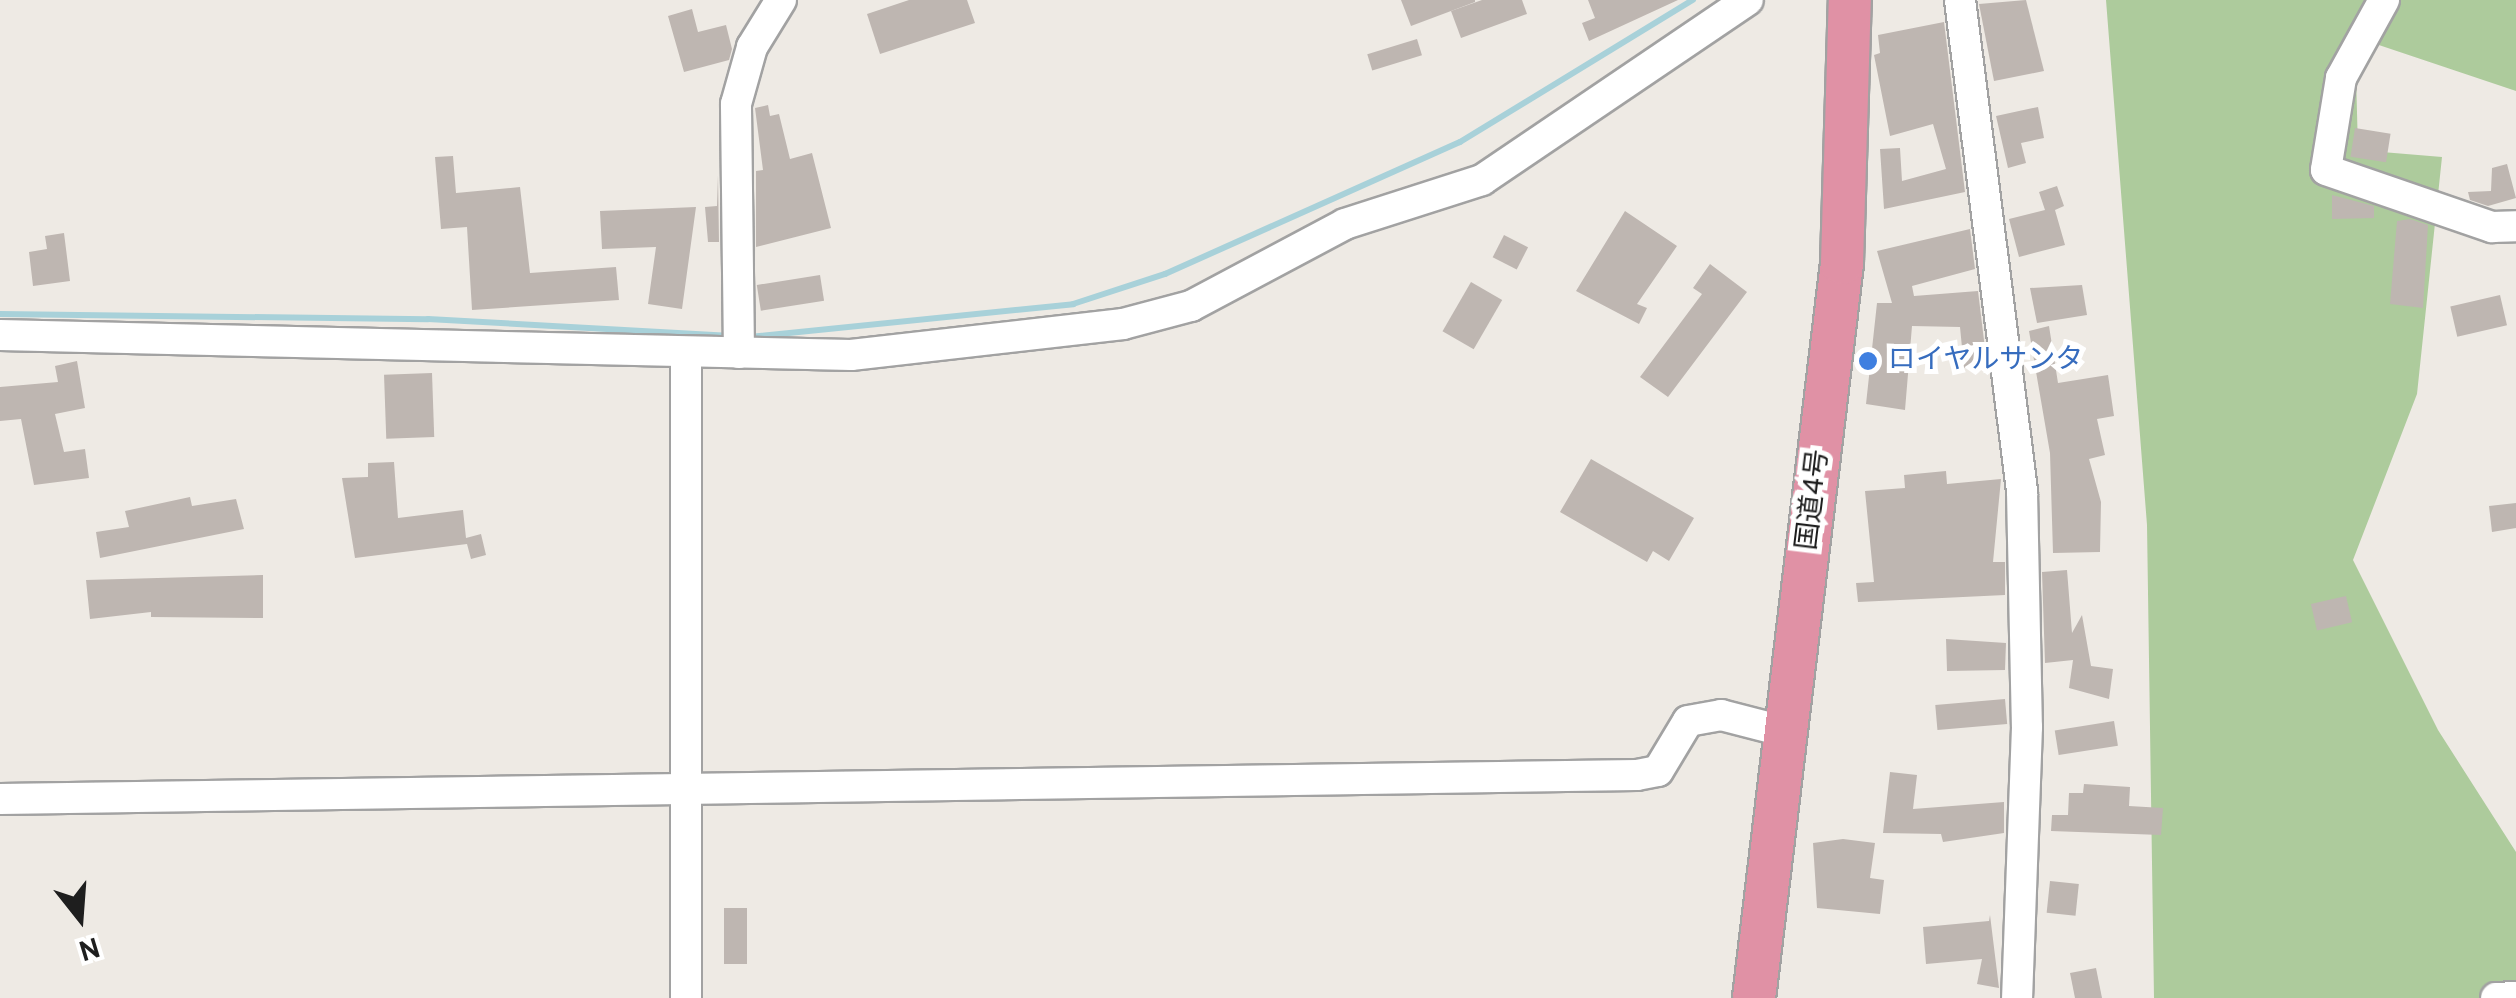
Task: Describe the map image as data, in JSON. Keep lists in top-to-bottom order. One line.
{"streets":{"highway":["国道4号"]},"places":["ロイヤルサンタ"],"north":"bottom"}
